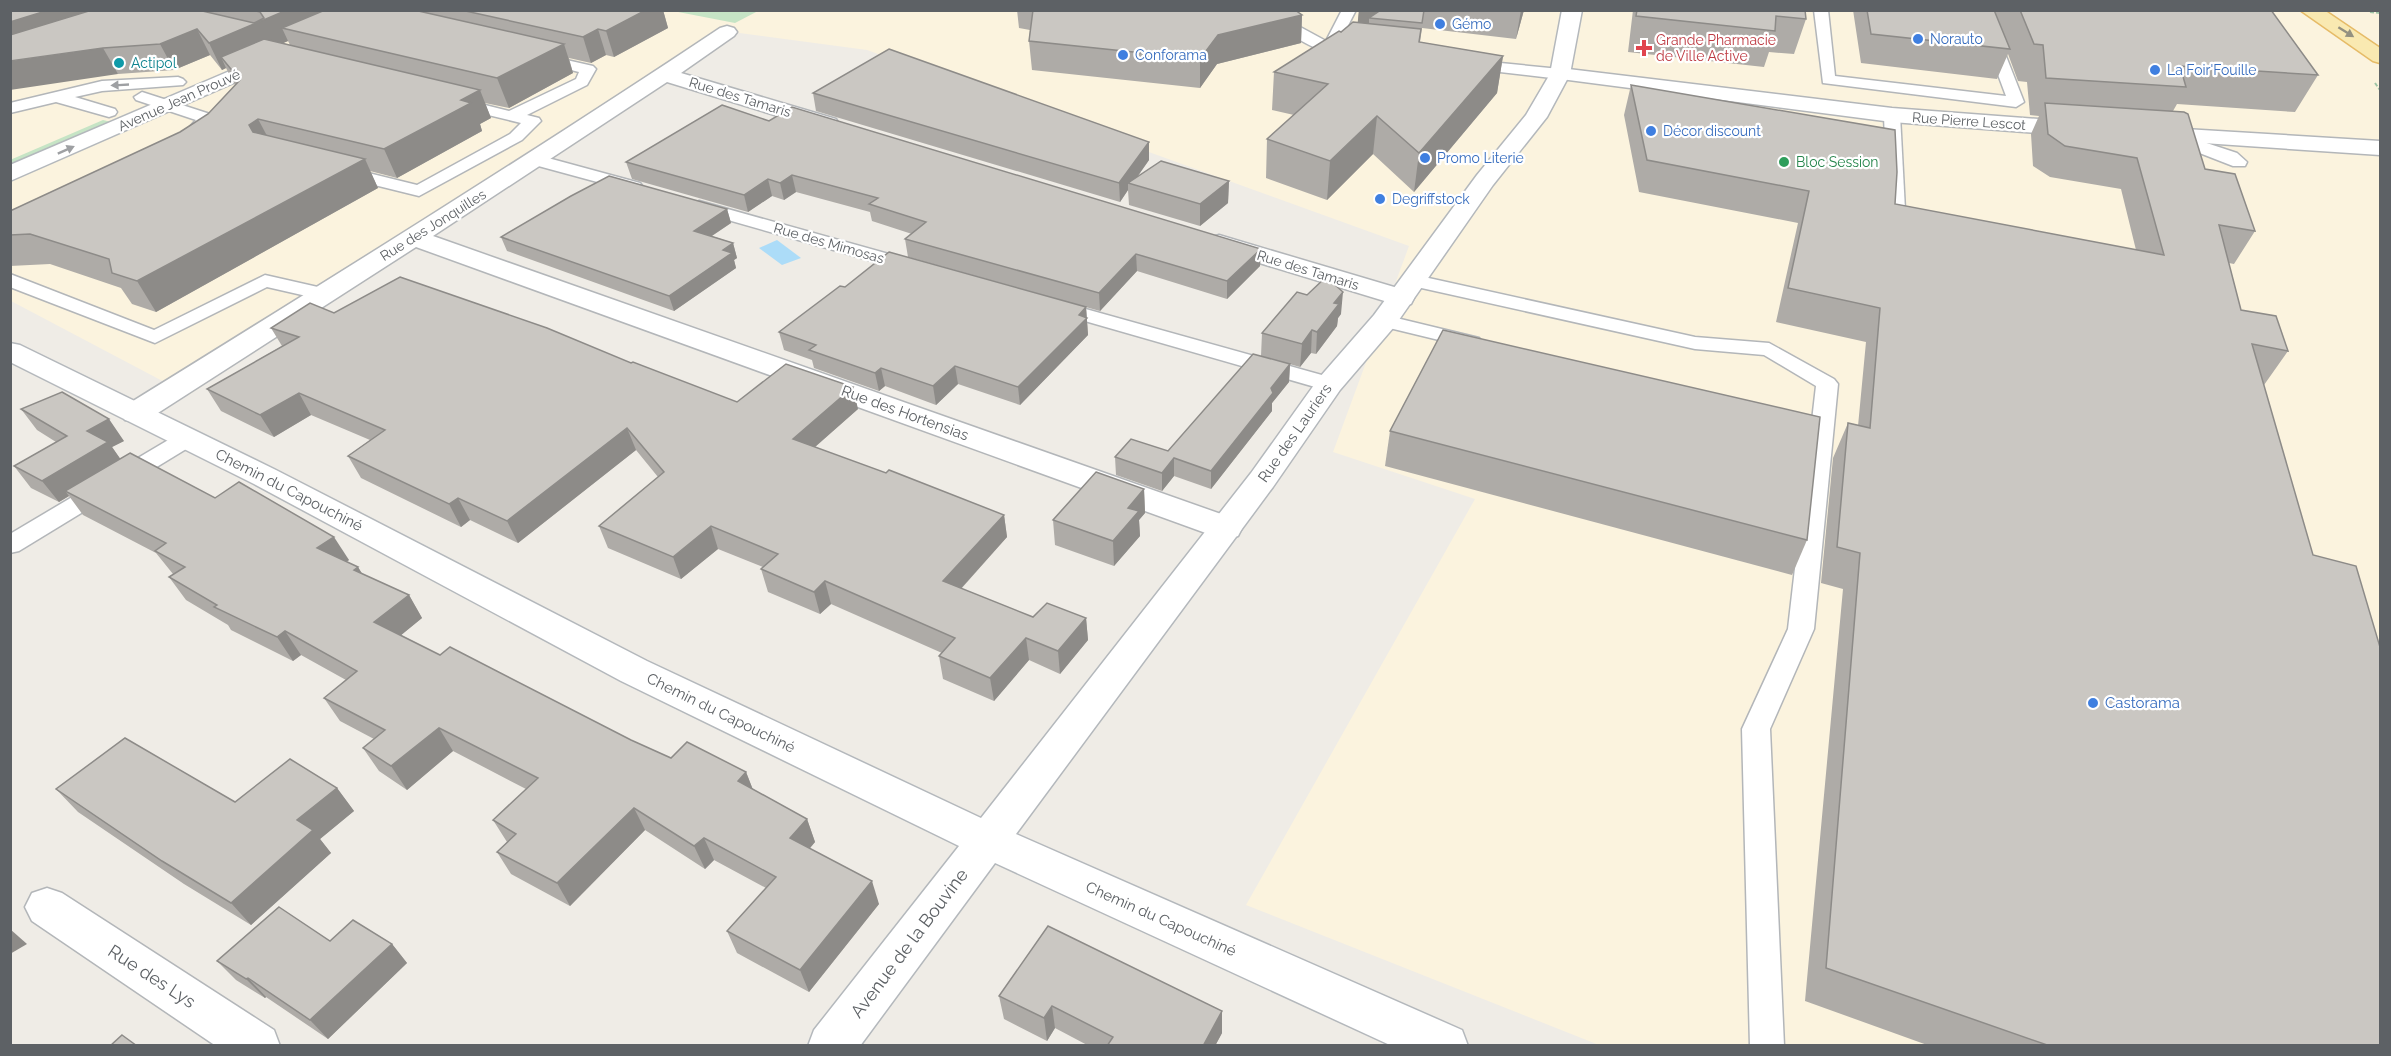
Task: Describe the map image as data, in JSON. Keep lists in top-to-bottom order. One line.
{"streets":{"street":["Rue des Tamaris","Avenue Jean Prouvé","Rue Pierre Lescot","Rue des Jonquilles","Rue des Hortensias","Rue des Lauriers","Chemin du Capouchiné","Avenue de la Bouvine","Rue des Lys"],"lane":["Rue des Mimosas"]},"crossings":[["Rue des Tamaris","Rue des Jonquilles"],["Rue des Tamaris","Rue des Lauriers"],["Rue Pierre Lescot","Rue des Lauriers"],["Rue des Jonquilles","Rue des Hortensias"],["Rue des Jonquilles","Chemin du Capouchiné"],["Rue des Hortensias","Rue des Lauriers"],["Rue des Lauriers","Chemin du Capouchiné"],["Rue des Lauriers","Avenue de la Bouvine"],["Chemin du Capouchiné","Avenue de la Bouvine"]],"places":{"other":["Gémo","Norauto","Conforama","Actipol","La Foir'Fouille","Décor discount","Promo Literie","Bloc Session","Degriffstock","Castorama"],"health":["Grande Pharmacie de Ville Active"]}}
